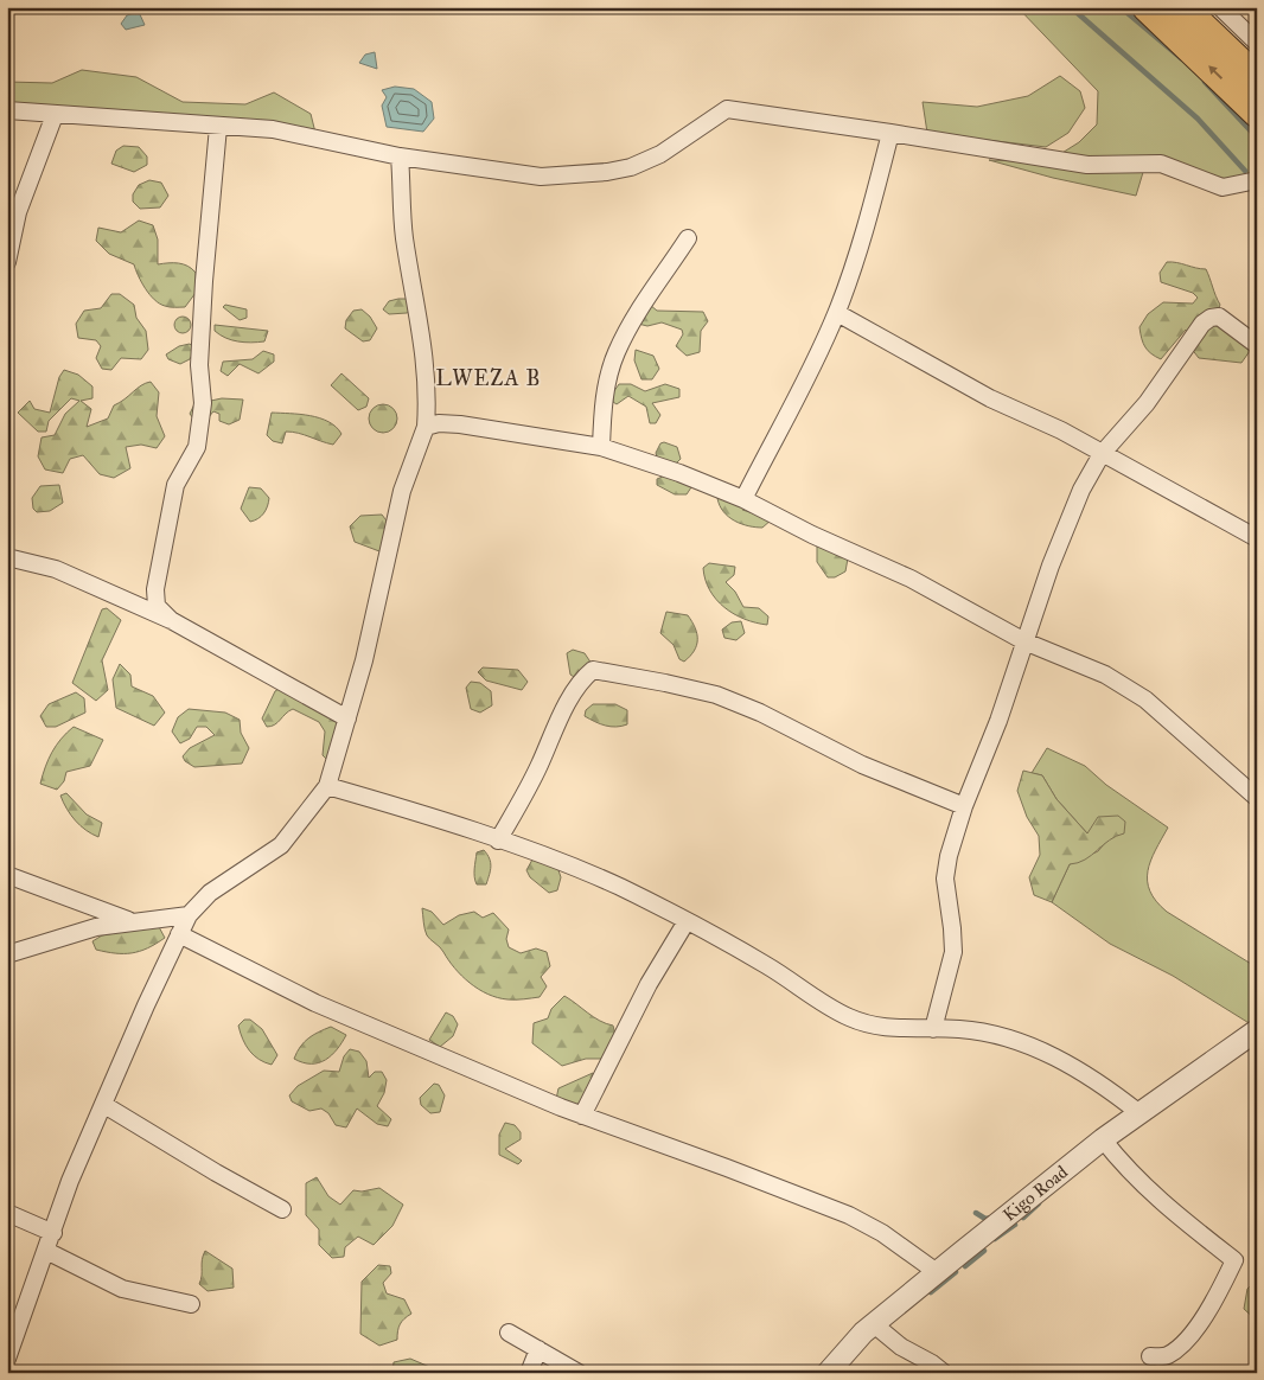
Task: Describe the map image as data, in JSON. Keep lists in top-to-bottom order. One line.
{"streets":{"street":["Kigo Road"]},"districts":["LWEZA B"]}
